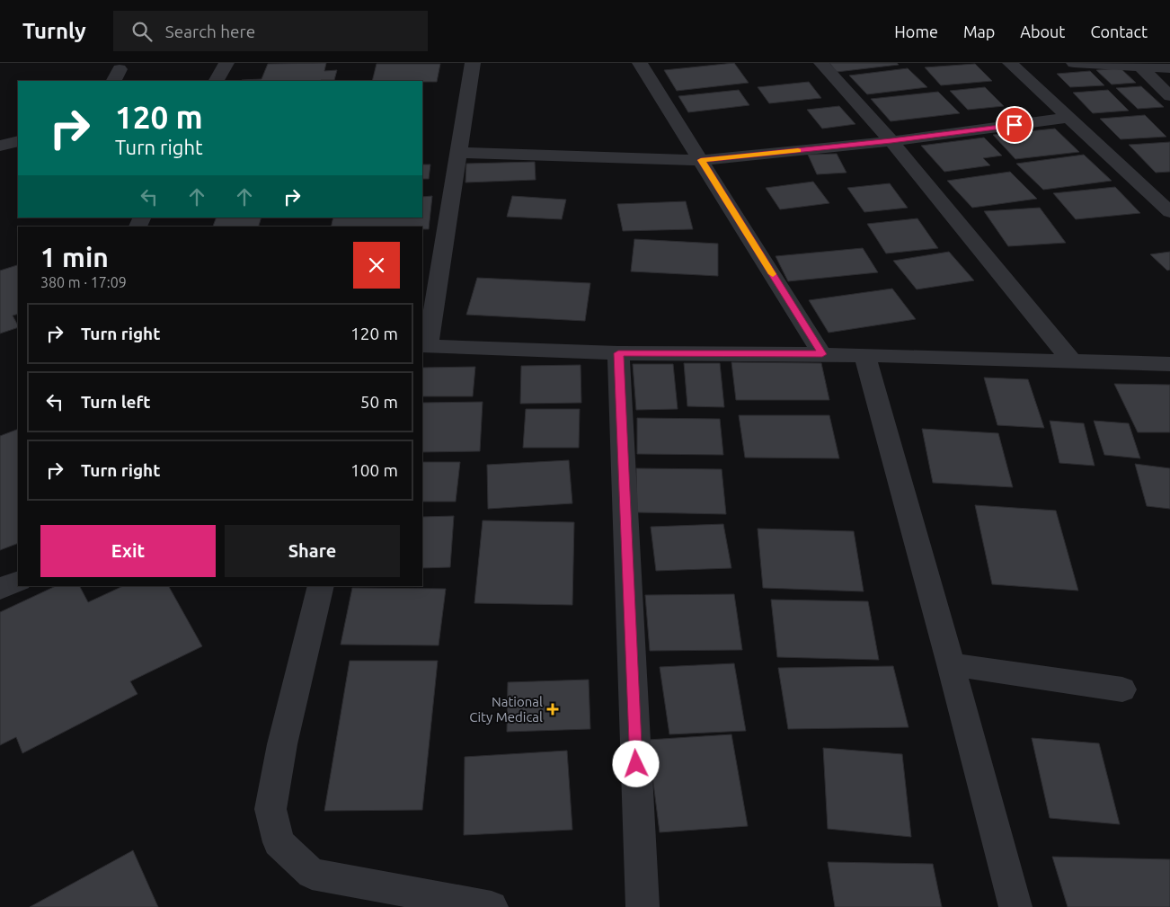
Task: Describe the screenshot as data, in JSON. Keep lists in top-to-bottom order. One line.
{"places":{"health":["National City Medical"]},"page":{"header":"Turnly","search":"Search here","nav":["Home","Map","About","Contact"],"turn":["120 m","Turn right"],"heading":["1 min","380 m · 17:09"],"list":[{"name":"Turn right","value":"120 m"},{"name":"Turn left","value":"50 m"},{"name":"Turn right","value":"100 m"}],"buttons":["Exit","Share"]}}
